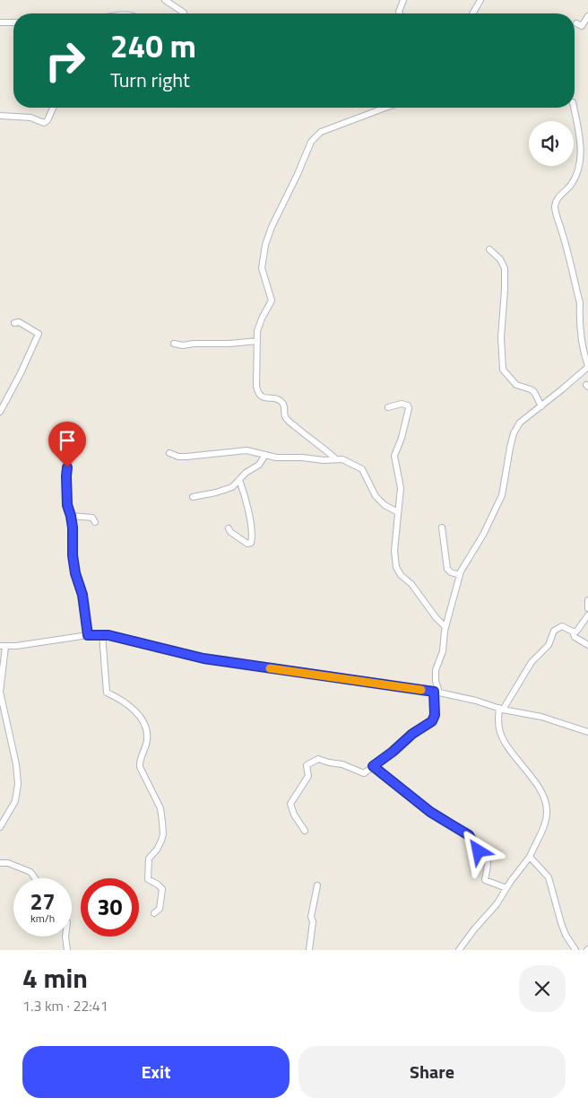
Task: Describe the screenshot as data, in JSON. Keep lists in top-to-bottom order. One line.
{"page":{"turn":["240 m","Turn right"],"speed":"27 km/h","limit":"30","heading":["4 min","1.3 km · 22:41"],"buttons":["Exit","Share"]}}
